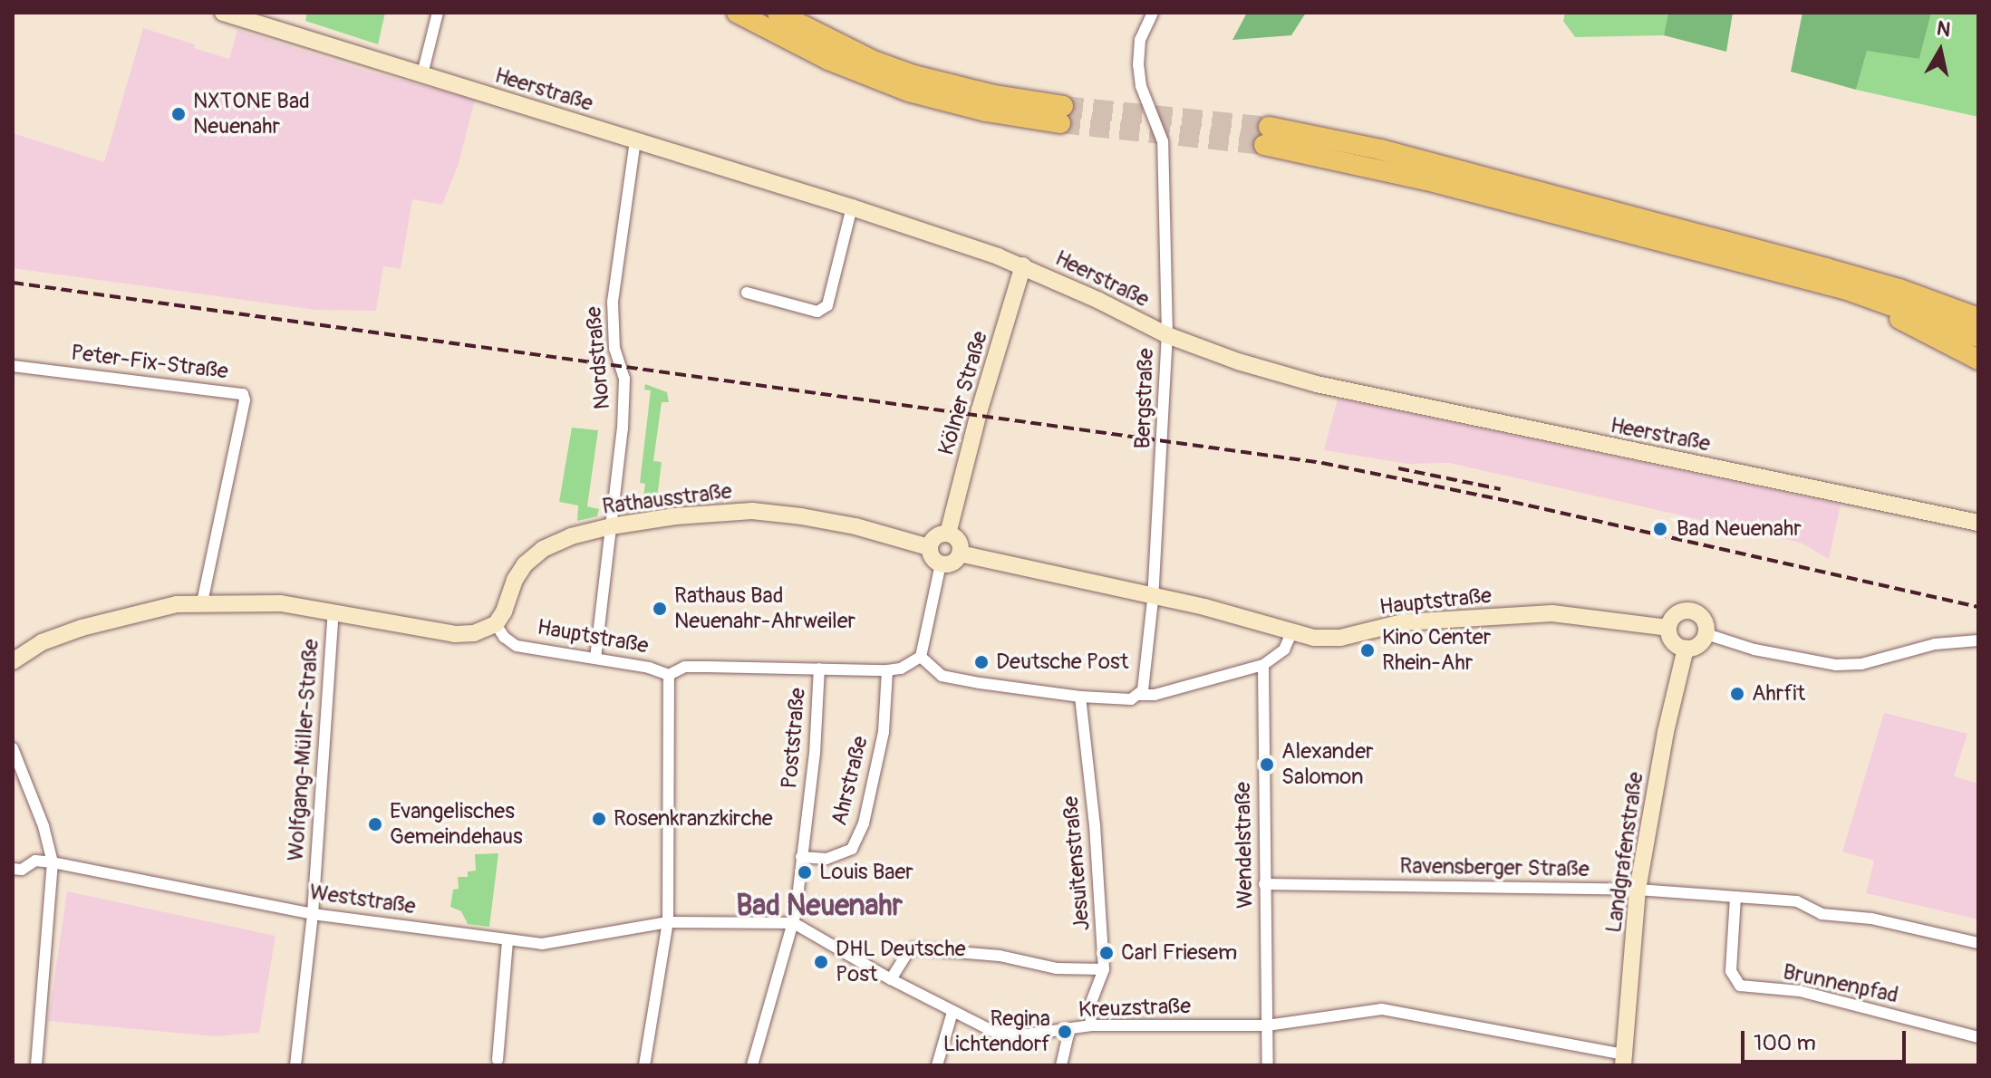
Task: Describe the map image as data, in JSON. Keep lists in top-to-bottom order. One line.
{"streets":{"street":["Heerstraße","Nordstraße","Peter-Fix-Straße","Kölner Straße","Bergstraße","Rathausstraße","Hauptstraße","Poststraße","Wolfgang-Müller-Straße","Ahrstraße","Wendelstraße","Landgrafenstraße","Jesuitenstraße","Ravensberger Straße","Weststraße","Brunnenpfad","Kreuzstraße"]},"crossings":[["Heerstraße","Nordstraße"],["Heerstraße","Kölner Straße"],["Heerstraße","Bergstraße"],["Nordstraße","Rathausstraße"],["Nordstraße","Hauptstraße"],["Kölner Straße","Rathausstraße"],["Rathausstraße","Hauptstraße"],["Hauptstraße","Poststraße"],["Hauptstraße","Ahrstraße"],["Hauptstraße","Landgrafenstraße"],["Poststraße","Ahrstraße"],["Poststraße","Kreuzstraße"],["Wolfgang-Müller-Straße","Weststraße"],["Wendelstraße","Ravensberger Straße"],["Wendelstraße","Kreuzstraße"],["Landgrafenstraße","Ravensberger Straße"],["Landgrafenstraße","Kreuzstraße"],["Jesuitenstraße","Kreuzstraße"],["Ravensberger Straße","Brunnenpfad"]],"districts":["Bad Neuenahr"],"places":["NXTONE Bad Neuenahr","Bad Neuenahr","Rathaus Bad Neuenahr-Ahrweiler","Kino Center Rhein-Ahr","Deutsche Post","Ahrfit","Alexander Salomon","Rosenkranzkirche","Evangelisches Gemeindehaus","Louis Baer","Carl Friesem","DHL Deutsche Post","Regina Lichtendorf"],"scale_bar":"100 m","north":"top"}
